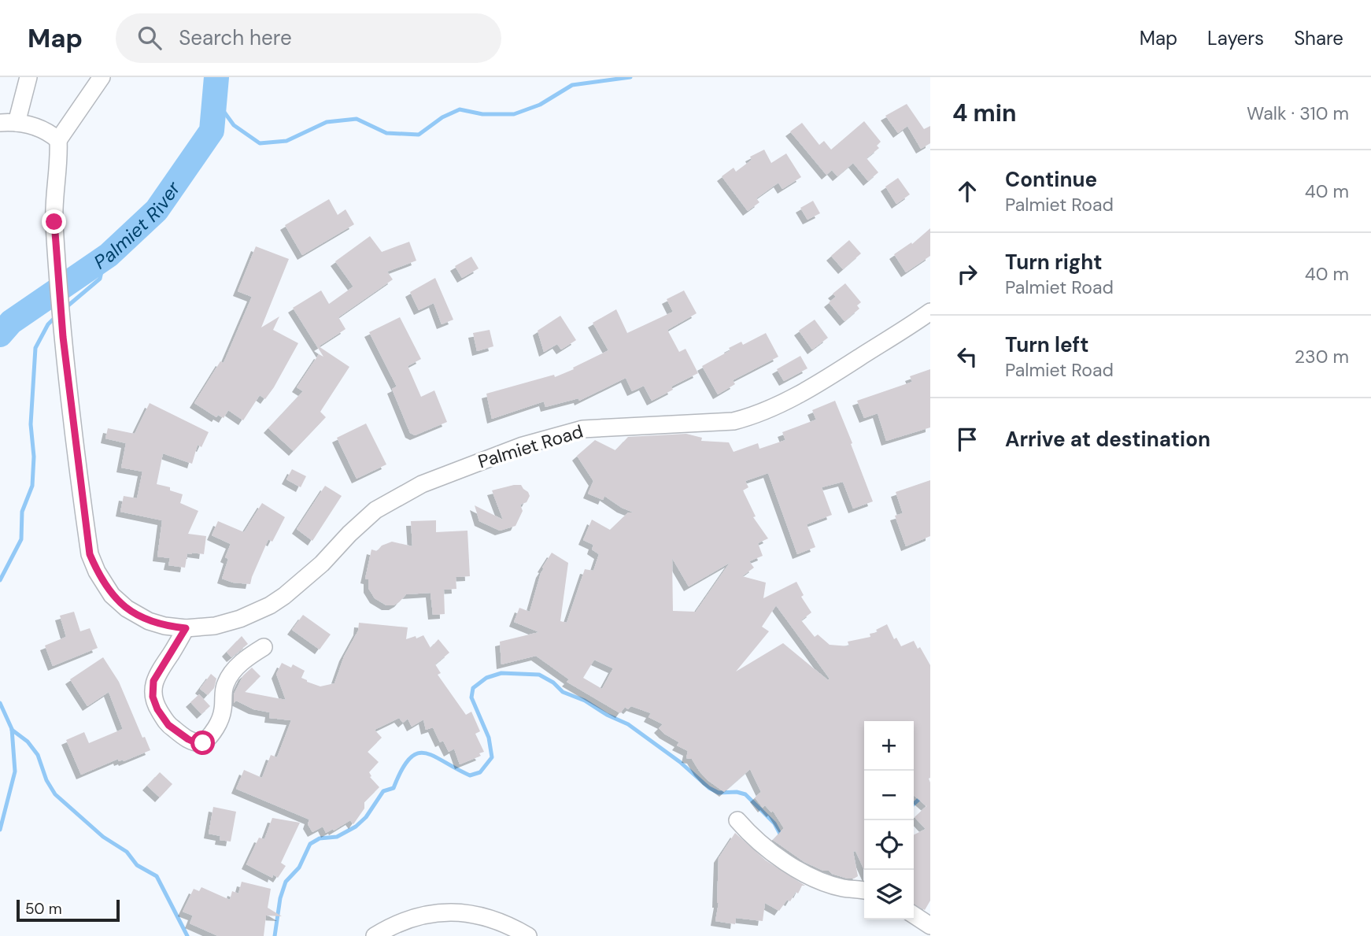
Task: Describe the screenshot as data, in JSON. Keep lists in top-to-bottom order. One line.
{"streets":{"street":["Palmiet Road"]},"water":["Palmiet River"],"scale_bar":"50 m","page":{"header":"Map","search":"Search here","nav":["Map","Layers","Share"],"heading":["4 min","Walk · 310 m"],"list":[["Continue","Palmiet Road","40 m"],["Turn right","Palmiet Road","40 m"],["Turn left","Palmiet Road","230 m"],"Arrive at destination"],"map_buttons":["+","−"],"scale":"50 m"}}
